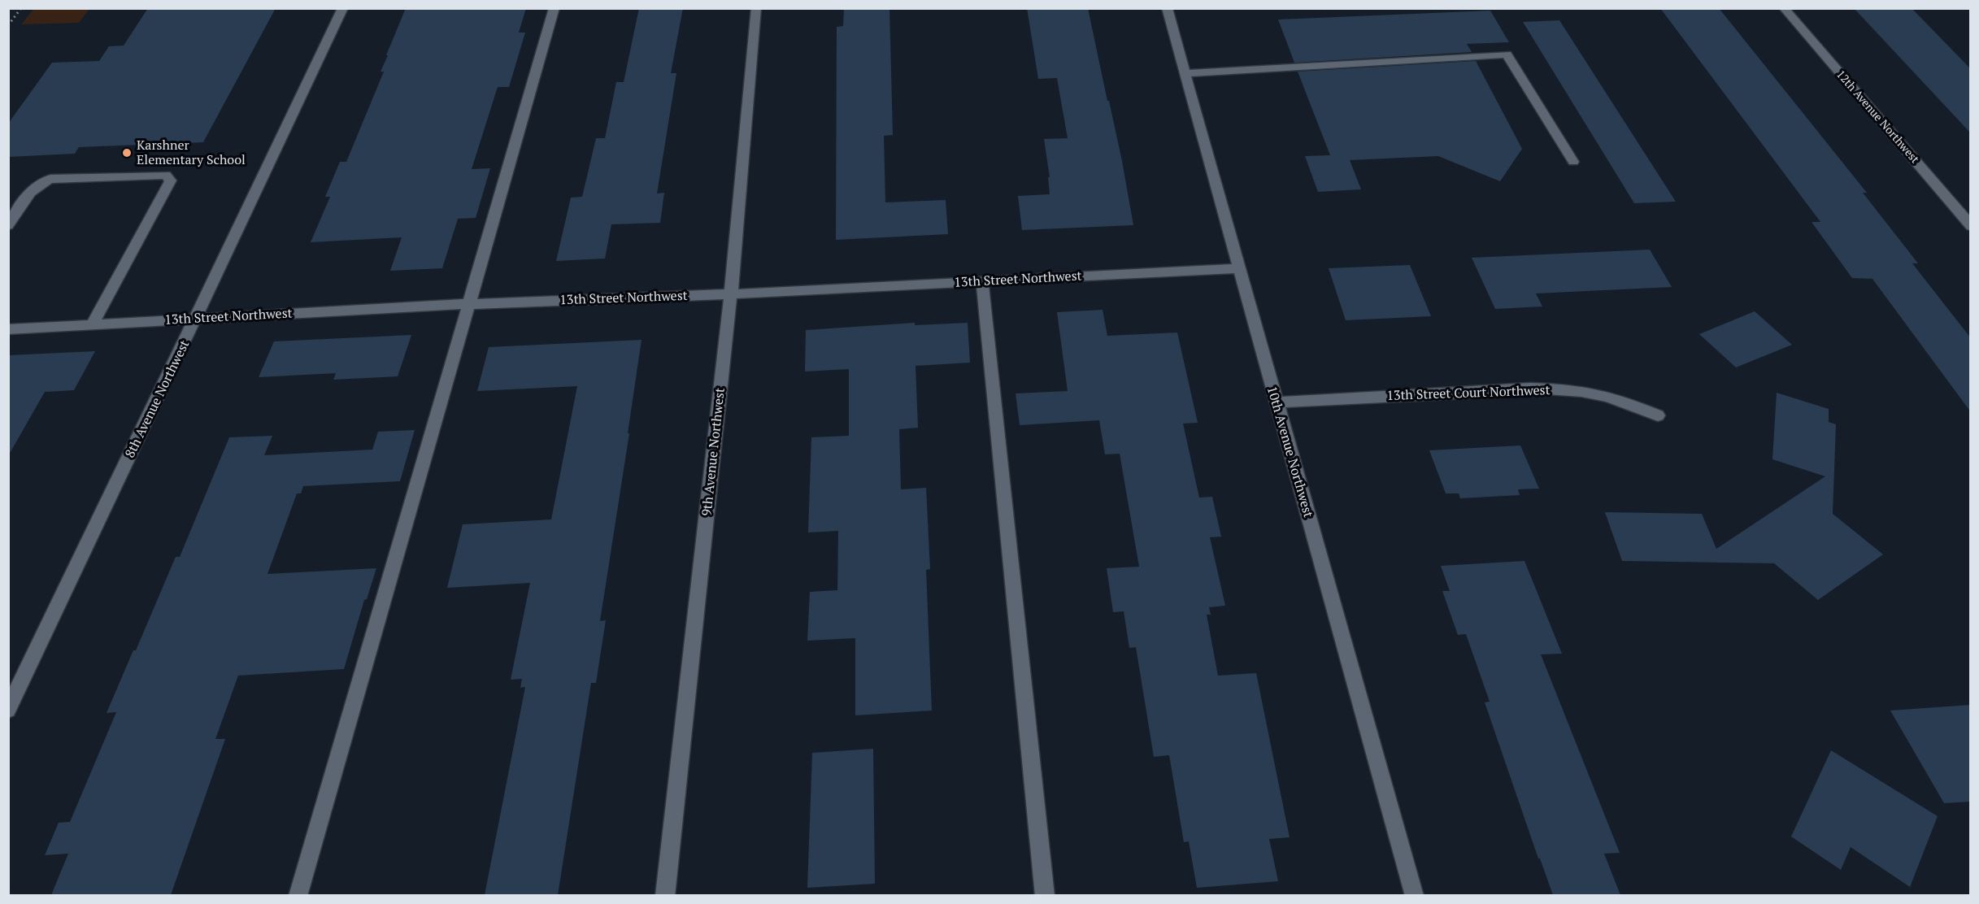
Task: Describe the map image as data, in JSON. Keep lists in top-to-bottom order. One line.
{"streets":{"street":["12th Avenue Northwest","13th Street Northwest","13th Street Court Northwest","8th Avenue Northwest","9th Avenue Northwest","10th Avenue Northwest"]},"crossings":[["13th Street Northwest","8th Avenue Northwest"],["13th Street Northwest","9th Avenue Northwest"],["13th Street Northwest","10th Avenue Northwest"],["13th Street Court Northwest","10th Avenue Northwest"]],"places":["Karshner Elementary School"]}
